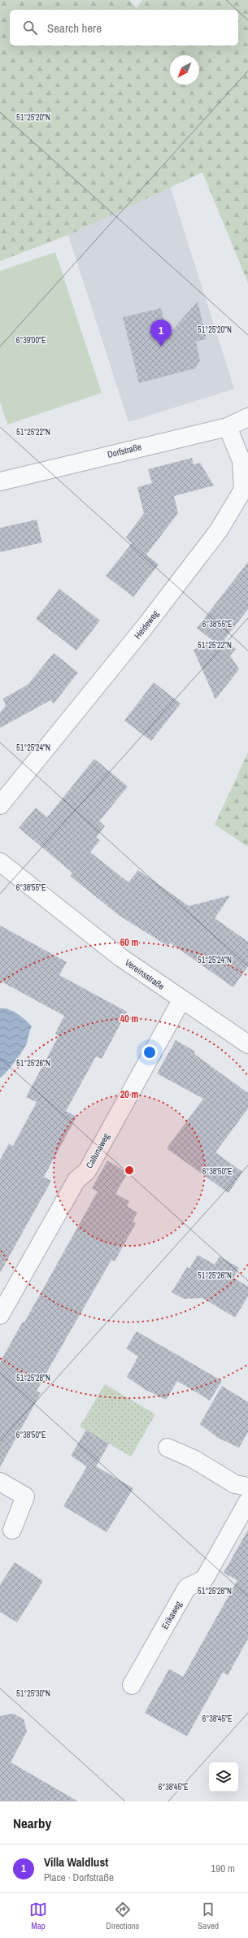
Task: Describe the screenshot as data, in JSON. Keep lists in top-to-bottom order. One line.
{"streets":{"street":["Dorfstraße","Heideweg","Vereinsstraße","Callunaweg","Erikaweg"]},"crossings":[["Dorfstraße","Heideweg"],["Vereinsstraße","Callunaweg"]],"north":"bottom left","page":{"search":"Search here","pins":"1","heading":"Nearby","list":[{"mark":"1","name":"Villa Waldlust","note":"Place · Dorfstraße","value":"190 m"}],"nav":["Map","Directions","Saved"]},"coordinates":["51°25'20\"N","6°39'00\"E","51°25'22\"N","6°38'55\"E","51°25'24\"N","51°25'26\"N","6°38'50\"E","51°25'28\"N","51°25'30\"N","6°38'45\"E"],"rings":["60 m","40 m","20 m"]}
